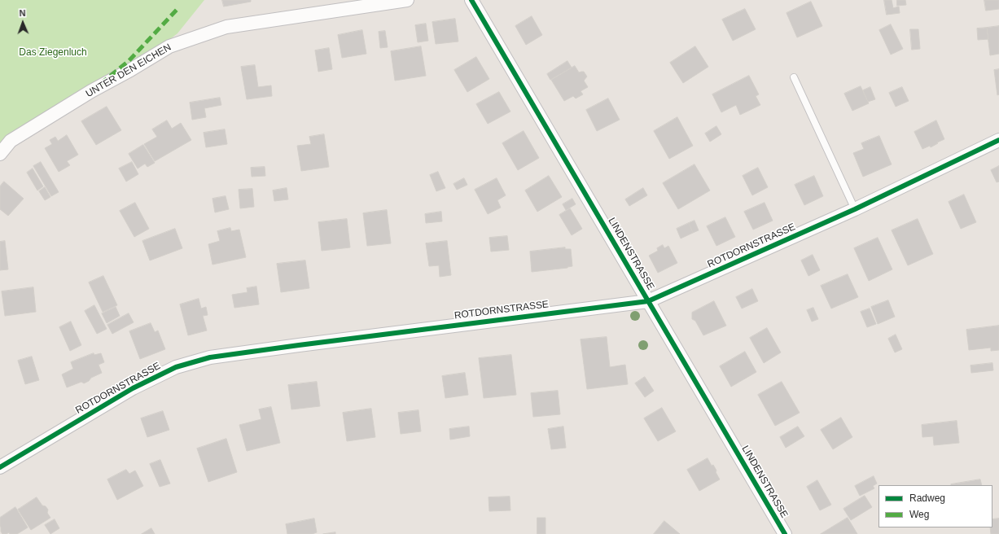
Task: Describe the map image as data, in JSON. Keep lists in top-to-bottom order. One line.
{"streets":{"street":["UNTER DEN EICHEN","ROTDORNSTRASSE","LINDENSTRASSE"]},"crossings":[["ROTDORNSTRASSE","LINDENSTRASSE"]],"parks":["Das Ziegenluch"],"legend":["Radweg","Weg"],"north":"top"}
